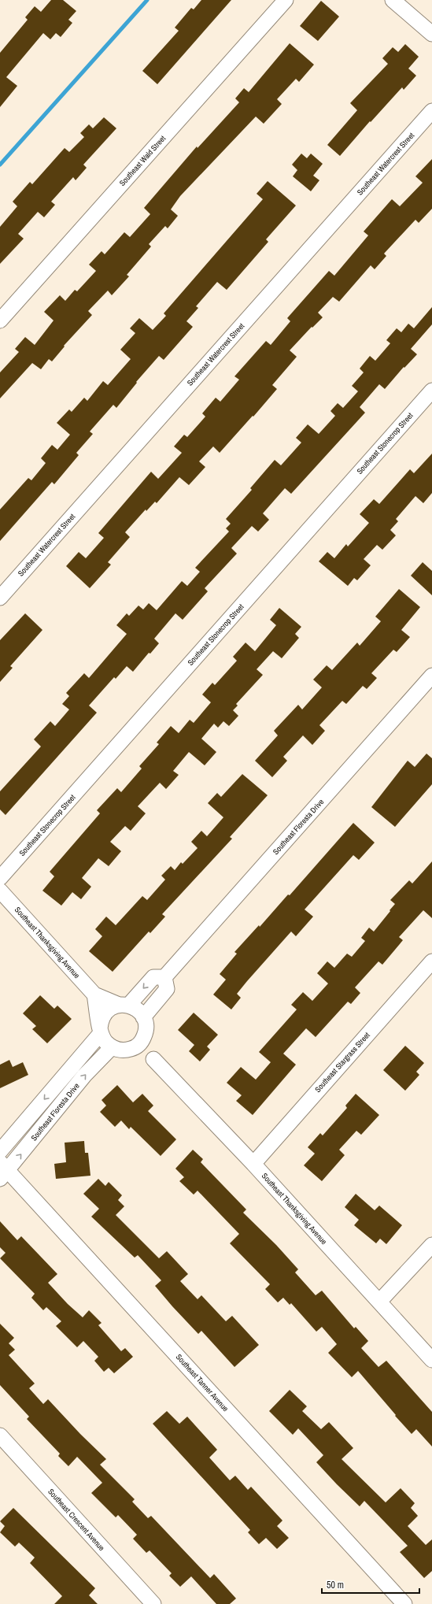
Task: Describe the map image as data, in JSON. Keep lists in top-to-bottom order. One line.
{"streets":{"street":["Southeast Wald Street","Southeast Watercrest Street","Southeast Stonecrop Street","Southeast Floresta Drive","Southeast Thanksgiving Avenue","Southeast Stargrass Street","Southeast Tanner Avenue","Southeast Crescent Avenue"]},"crossings":[["Southeast Floresta Drive","Southeast Thanksgiving Avenue"],["Southeast Floresta Drive","Southeast Tanner Avenue"],["Southeast Thanksgiving Avenue","Southeast Stargrass Street"]],"scale_bar":"50 m"}
